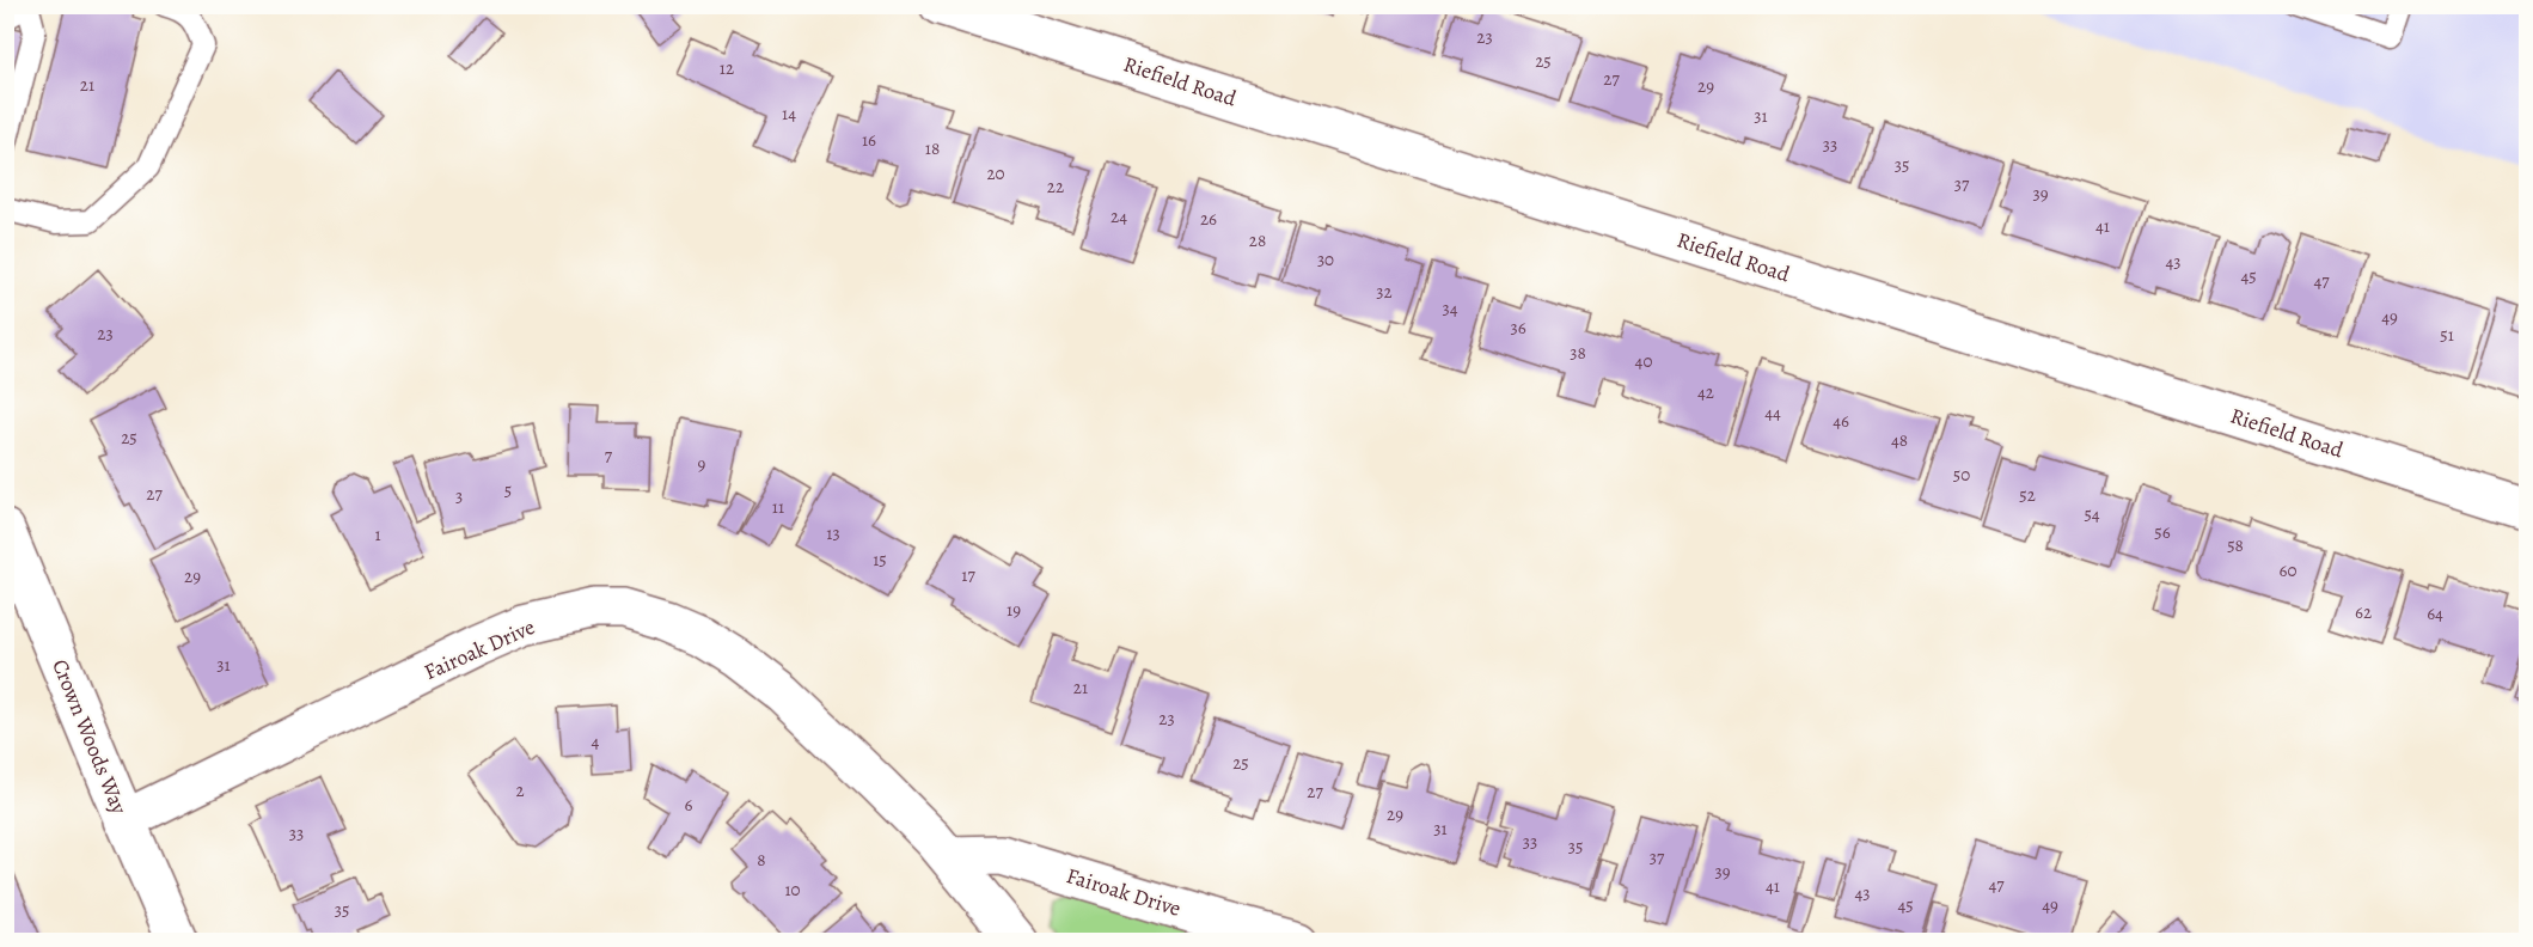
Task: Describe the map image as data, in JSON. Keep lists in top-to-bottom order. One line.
{"streets":{"street":["Riefield Road","Fairoak Drive","Crown Woods Way"]},"crossings":[["Fairoak Drive","Crown Woods Way"]],"house_numbers":["23","25","12","27","21","29","14","31","16","33","18","35","20","37","22","39","24","26","41","28","30","43","45","47","32","34","49","36","23","51","38","40","42","44","46","25","48","7","9","50","5","27","52","3","11","54","56","13","1","58","15","60","17","29","19","62","64","31","21","23","4","25","2","27","6","29","31","33","33","35","37","8","39","47","41","10","43","45","49","35"]}
